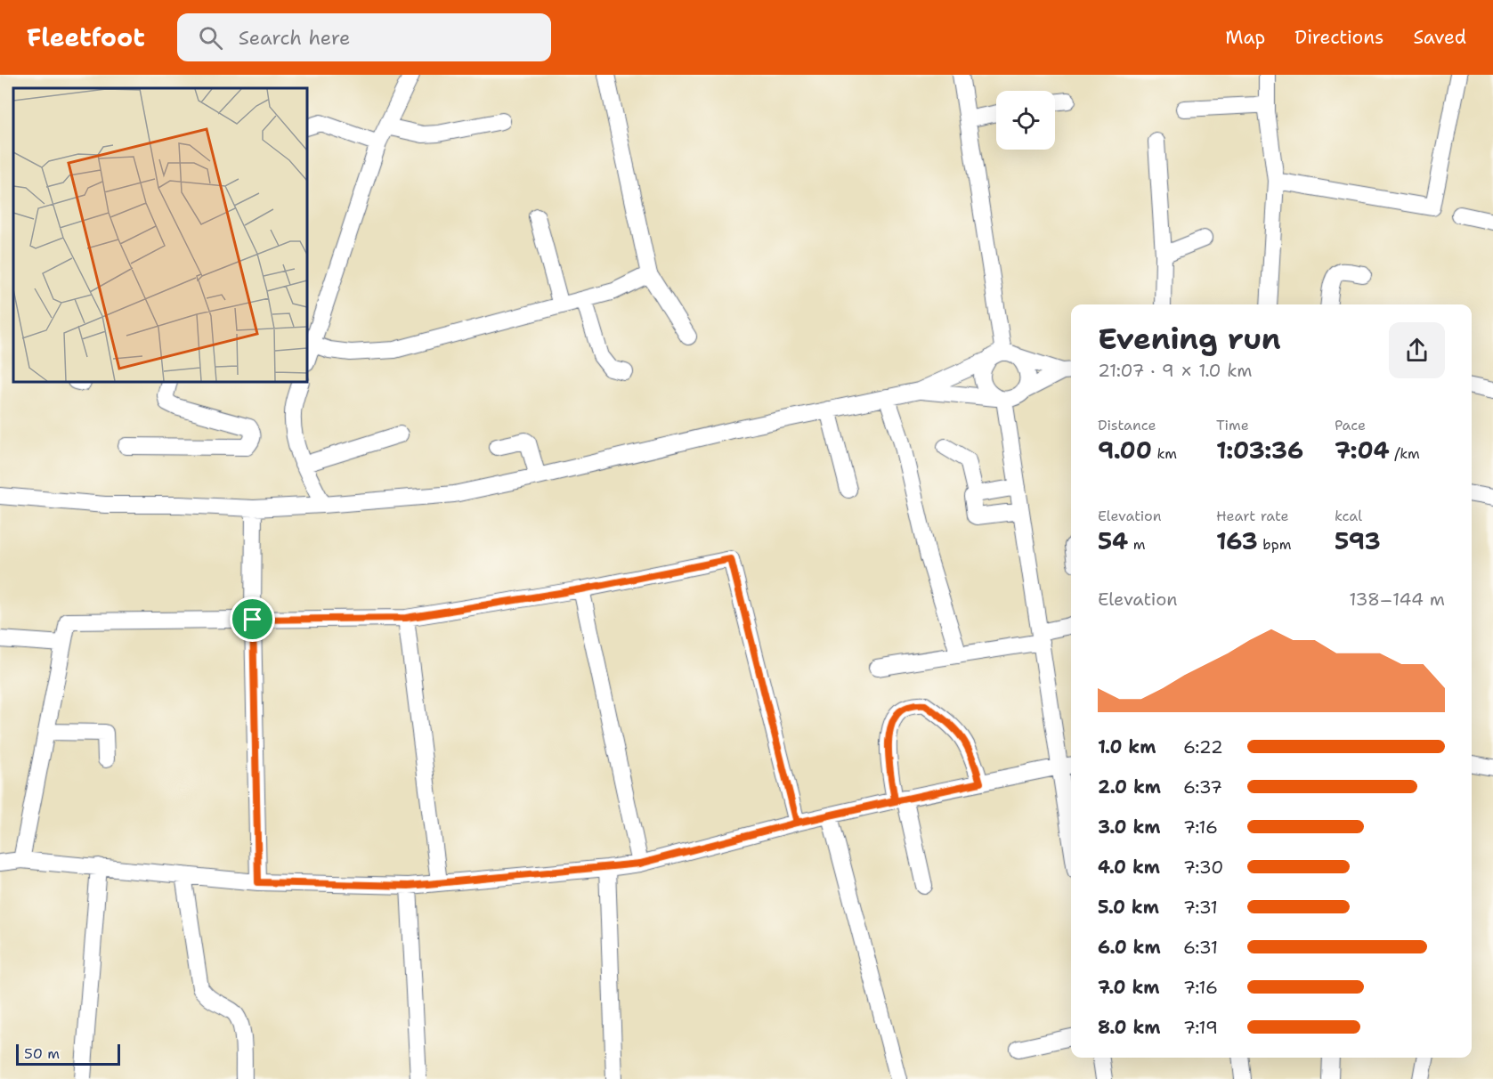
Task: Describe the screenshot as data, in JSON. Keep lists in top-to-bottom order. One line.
{"scale_bar":"50 m","page":{"header":"Fleetfoot","search":"Search here","nav":["Map","Directions","Saved"],"heading":["Evening run","21:07 · 9 × 1.0 km"],"stats":[["Distance","9.00 km"],["Time","1:03:36"],["Pace","7:04 /km"],["Elevation","54 m"],["Heart rate","163 bpm"],["kcal","593"]],"chart":["Elevation","138–144 m"],"list":[{"name":"1.0 km","note":"6:22"},{"name":"2.0 km","note":"6:37"},{"name":"3.0 km","note":"7:16"},{"name":"4.0 km","note":"7:30"},{"name":"5.0 km","note":"7:31"},{"name":"6.0 km","note":"6:31"},{"name":"7.0 km","note":"7:16"},{"name":"8.0 km","note":"7:19"}],"scale":"50 m"}}
